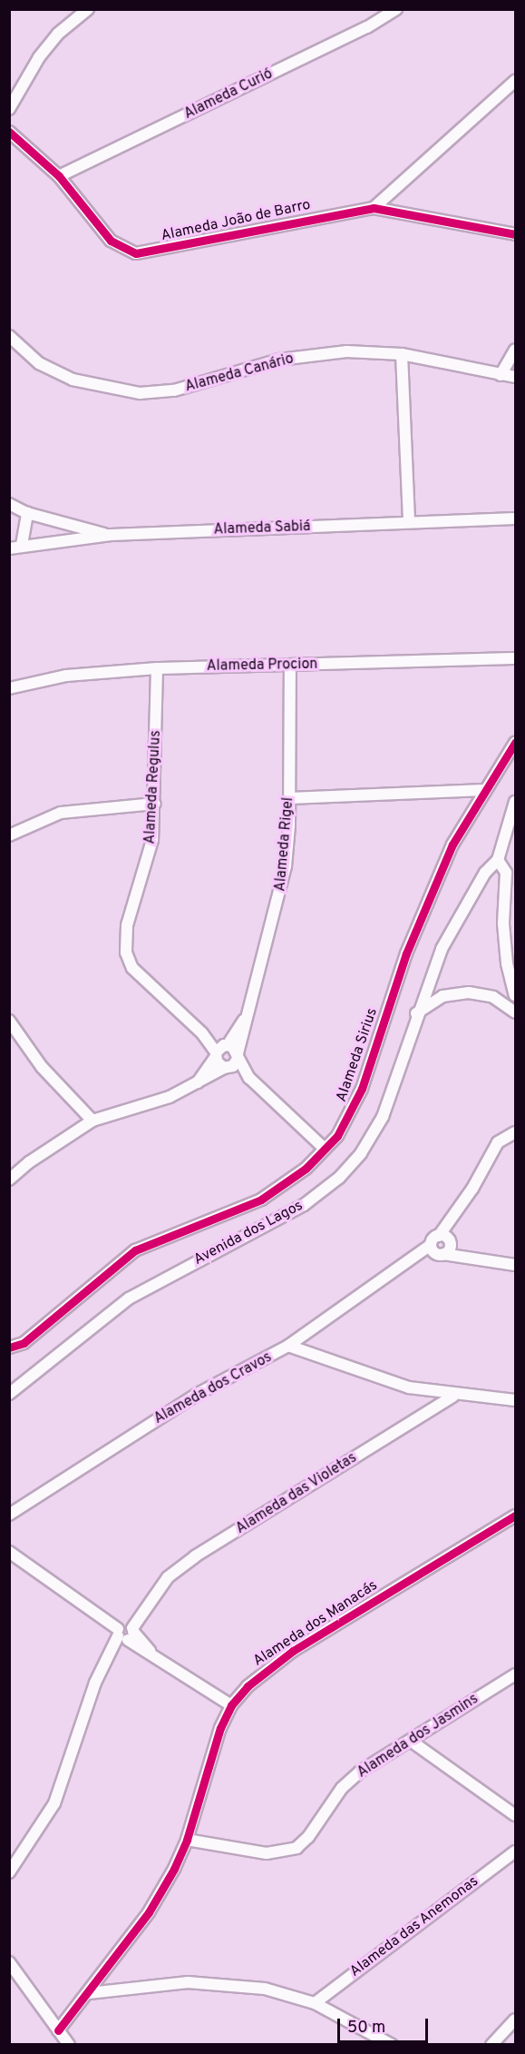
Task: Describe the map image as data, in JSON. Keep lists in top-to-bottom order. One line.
{"streets":{"street":["Alameda Curió","Alameda João de Barro","Alameda Canário","Alameda Sabiá","Alameda Procion","Alameda Regulus","Alameda Rigel","Alameda Sirius","Avenida dos Lagos","Alameda dos Cravos","Alameda das Violetas","Alameda dos Manacás","Alameda dos Jasmins","Alameda das Anemonas"]},"crossings":[["Alameda Curió","Alameda João de Barro"],["Alameda Procion","Alameda Regulus"],["Alameda Procion","Alameda Rigel"],["Alameda Regulus","Alameda Rigel"],["Alameda dos Manacás","Alameda dos Jasmins"]],"scale_bar":"50 m"}
